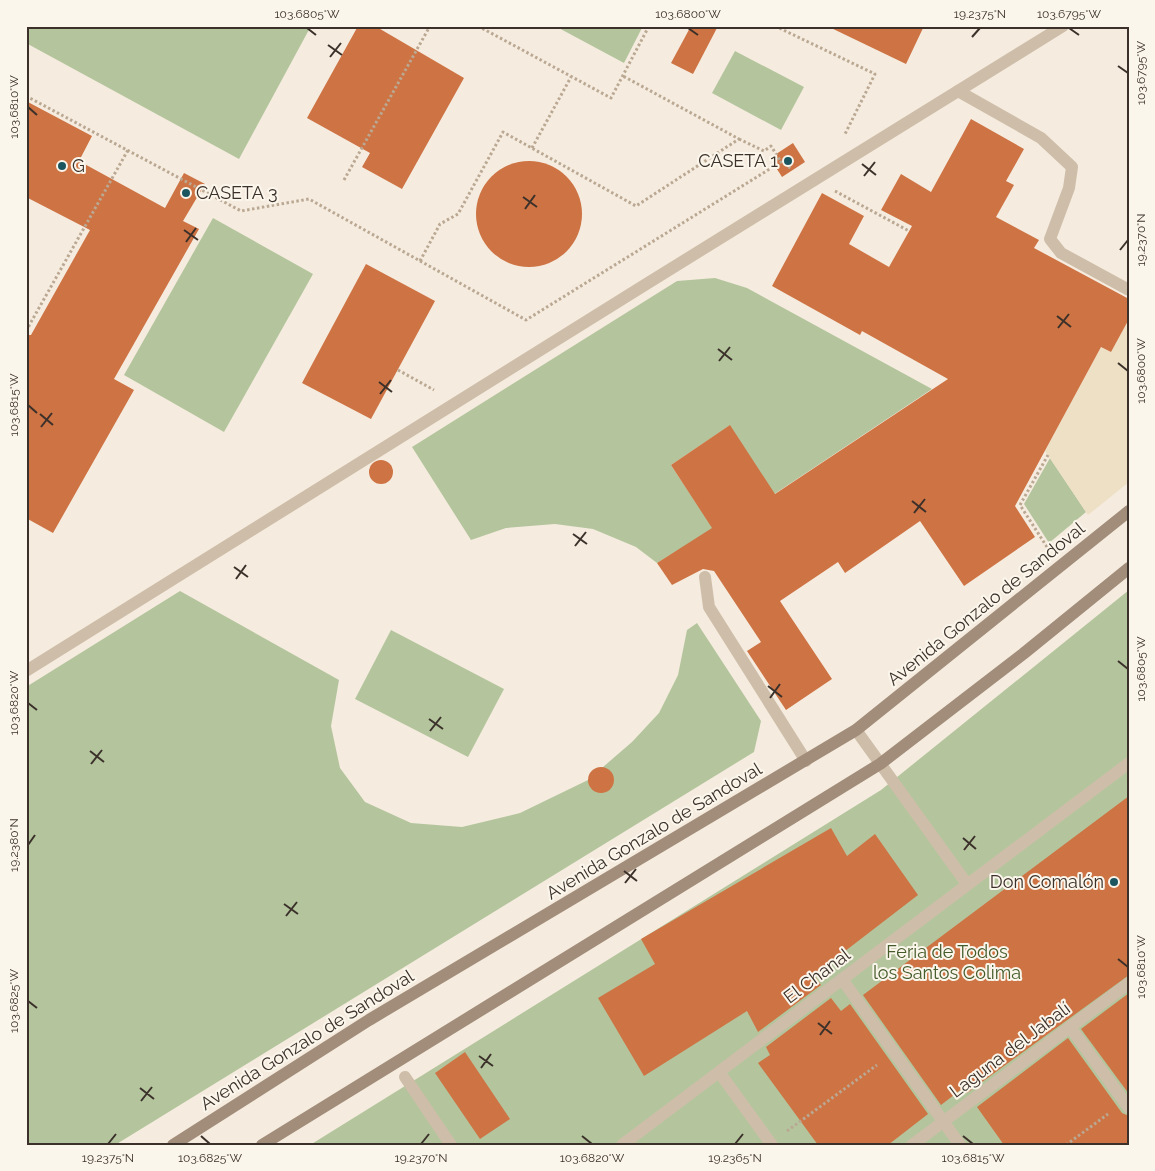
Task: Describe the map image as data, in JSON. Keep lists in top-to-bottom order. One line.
{"streets":{"main road":["Avenida Gonzalo de Sandoval"],"street":["El Chanal","Laguna del Jabalí"]},"parks":["Feria de Todos los Santos Colima"],"places":["CASETA 1","G","CASETA 3","Don Comalón"],"coordinates":["103.6805°W","103.6800°W","19.2375°N","103.6795°W","103.6810°W","19.2370°N","103.6815°W","103.6820°W","19.2380°N","103.6825°W","19.2365°N"]}
